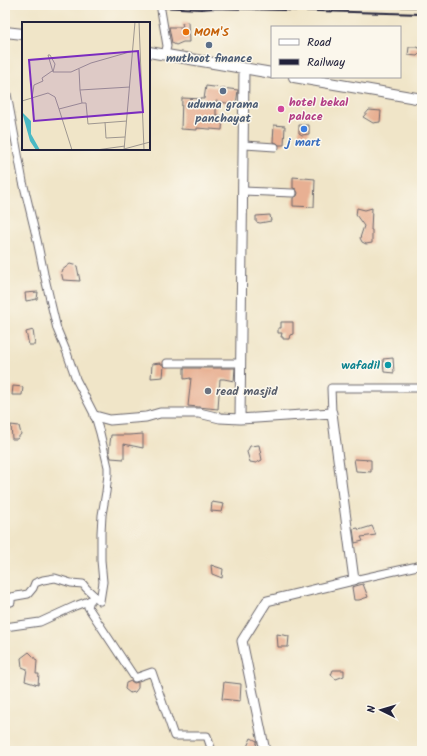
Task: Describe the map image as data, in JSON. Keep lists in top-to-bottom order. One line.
{"places":["MOM'S","muthoot finance","uduma grama panchayat","hotel bekal palace","j mart","wafadil","read masjid"],"legend":["Road","Railway"],"north":"left"}
